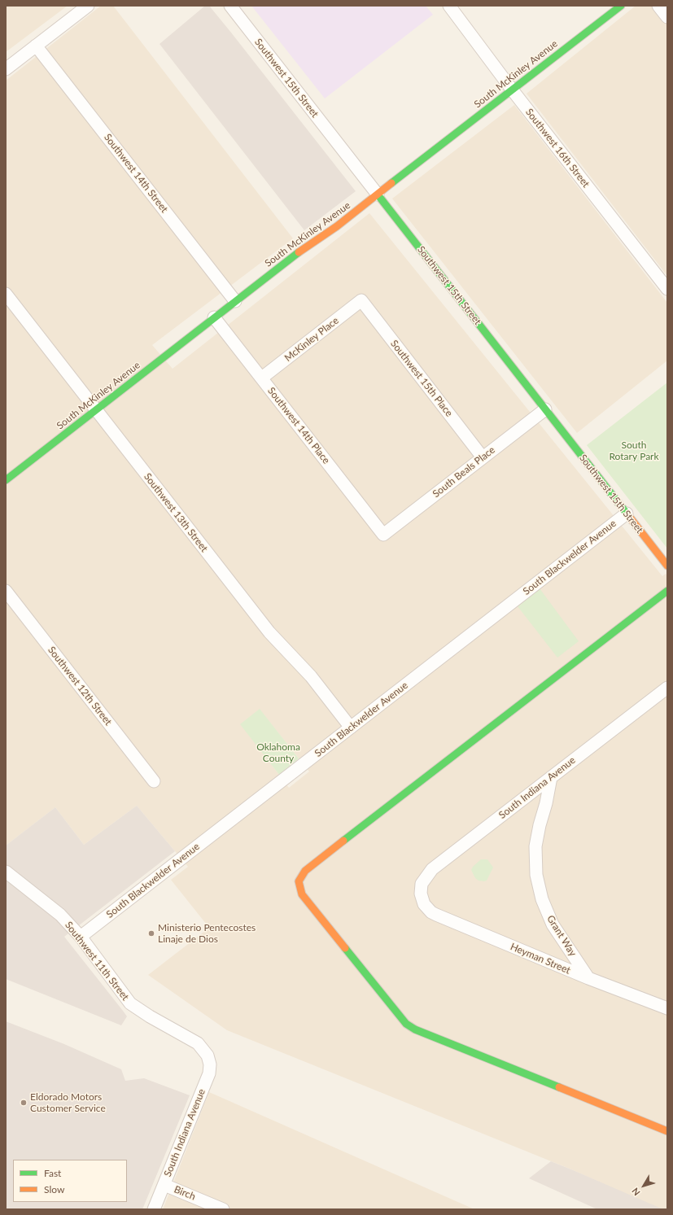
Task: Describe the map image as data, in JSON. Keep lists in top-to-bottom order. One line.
{"streets":{"street":["South McKinley Avenue","Southwest 15th Street","Southwest 16th Street","Southwest 14th Street","McKinley Place","Southwest 15th Place","Southwest 14th Place","South Beals Place","Southwest 13th Street","South Blackwelder Avenue","Southwest 12th Street","South Indiana Avenue","Grant Way","Heyman Street","Southwest 11th Street","Birch"]},"crossings":[["South McKinley Avenue","Southwest 15th Street"],["South McKinley Avenue","Southwest 16th Street"],["South McKinley Avenue","Southwest 14th Street"],["South McKinley Avenue","Southwest 14th Place"],["South McKinley Avenue","Southwest 13th Street"],["Southwest 15th Street","South Beals Place"],["Southwest 15th Street","South Blackwelder Avenue"],["McKinley Place","Southwest 15th Place"],["McKinley Place","Southwest 14th Place"],["Southwest 15th Place","South Beals Place"],["Southwest 14th Place","South Beals Place"],["Southwest 13th Street","South Blackwelder Avenue"],["South Blackwelder Avenue","Southwest 11th Street"],["South Indiana Avenue","Grant Way"],["South Indiana Avenue","Heyman Street"],["South Indiana Avenue","Southwest 11th Street"],["South Indiana Avenue","Birch"],["Grant Way","Heyman Street"]],"parks":["South Rotary Park","Oklahoma County"],"places":["Ministerio Pentecostes Linaje de Dios","Eldorado Motors Customer Service"],"legend":["Fast","Slow"],"north":"bottom left"}
